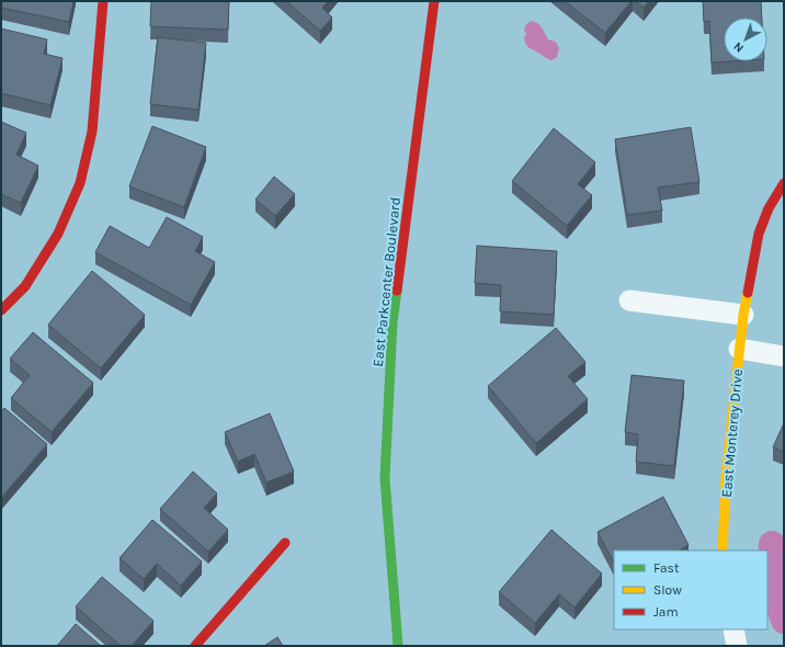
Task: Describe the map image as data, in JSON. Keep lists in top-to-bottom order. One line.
{"streets":{"street":["East Parkcenter Boulevard","East Monterey Drive"]},"legend":["Fast","Slow","Jam"],"north":"bottom left"}
